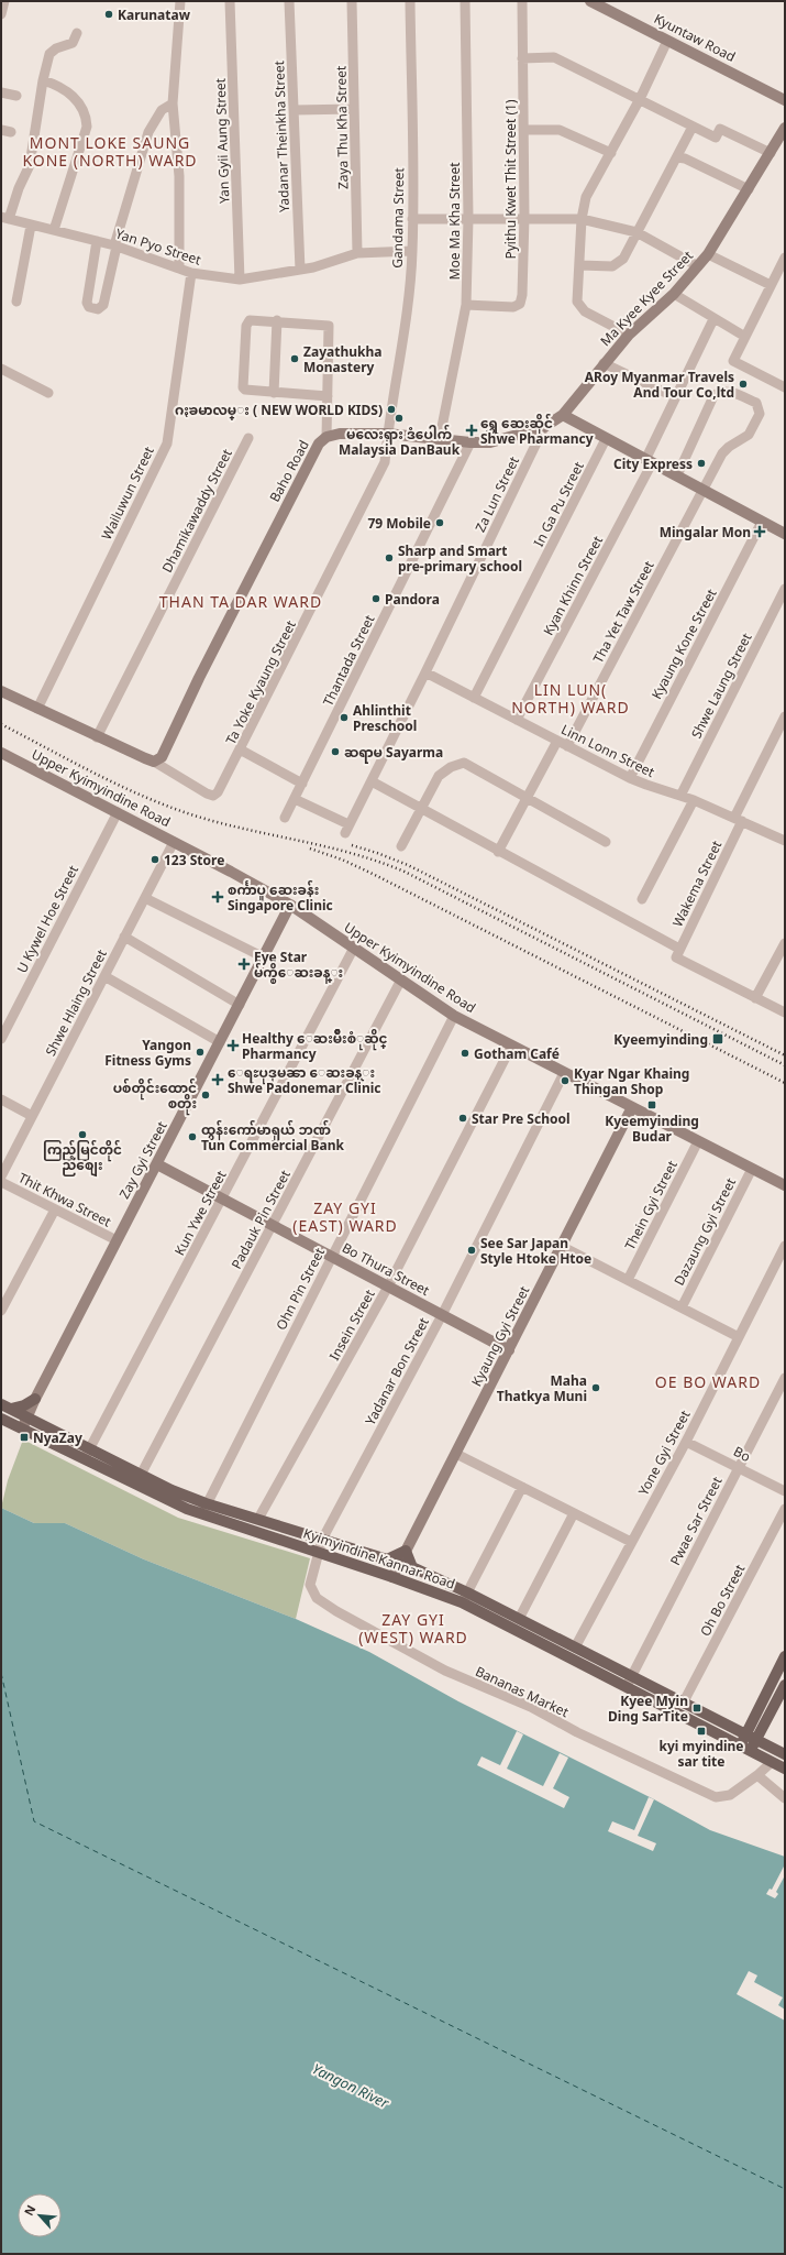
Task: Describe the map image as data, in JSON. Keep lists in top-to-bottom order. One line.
{"streets":{"main road":["Kyuntaw Road","Ma Kyee Kyee Street","Baho Road","Upper Kyimyindine Road","Zay Gyi Street","Bo Thura Street","Kyaung Gyi Street","Kyimyindine Kannar Road"],"street":["Zaya Thu Kha Street","Yadanar Theinkha Street","Yan Gyii Aung Street","Pyithu Kwet Thit Street (1)","Gandama Street","Moe Ma Kha Street","Yan Pyo Street","Wailuwun Street","Za Lun Street","In Ga Pu Street","Dhamikawaddy Street","Kyan Khinn Street","Tha Yet Taw Street","Kyaung Kone Street","Thantada Street","Ta Yoke Kyaung Street","Shwe Laung Street","Linn Lonn Street","Wakema Street","U Kywel Hoe Street","Shwe Hlaing Street","Thit Khwa Street","Thein Gyi Street","Kun Ywe Street","Padauk Pin Street","Dazaung Gyi Street","Ohn Pin Street","Insein Street","Yadanar Bon Street","Yone Gyi Street","Bo","Pwae Sar Street","Oh Bo Street","Bananas Market"]},"crossings":[["Zaya Thu Kha Street","Yan Pyo Street"],["Yadanar Theinkha Street","Yan Pyo Street"],["Yan Gyii Aung Street","Yan Pyo Street"],["Pyithu Kwet Thit Street (1)","Moe Ma Kha Street"],["Gandama Street","Yan Pyo Street"],["Gandama Street","Baho Road"],["Gandama Street","Ta Yoke Kyaung Street"],["Moe Ma Kha Street","Baho Road"],["Yan Pyo Street","Wailuwun Street"],["Ma Kyee Kyee Street","Baho Road"],["Baho Road","Za Lun Street"],["Baho Road","Thantada Street"],["Baho Road","Ta Yoke Kyaung Street"],["Za Lun Street","Thantada Street"],["Za Lun Street","Linn Lonn Street"],["In Ga Pu Street","Linn Lonn Street"],["Kyan Khinn Street","Linn Lonn Street"],["Tha Yet Taw Street","Linn Lonn Street"],["Kyaung Kone Street","Linn Lonn Street"],["Shwe Laung Street","Linn Lonn Street"],["Linn Lonn Street","Wakema Street"],["Upper Kyimyindine Road","U Kywel Hoe Street"],["Upper Kyimyindine Road","Shwe Hlaing Street"],["Upper Kyimyindine Road","Zay Gyi Street"],["Upper Kyimyindine Road","Thein Gyi Street"],["Upper Kyimyindine Road","Kun Ywe Street"],["Upper Kyimyindine Road","Padauk Pin Street"],["Upper Kyimyindine Road","Dazaung Gyi Street"],["Upper Kyimyindine Road","Ohn Pin Street"],["Upper Kyimyindine Road","Insein Street"],["Upper Kyimyindine Road","Kyaung Gyi Street"],["Upper Kyimyindine Road","Yadanar Bon Street"],["Zay Gyi Street","Thit Khwa Street"],["Zay Gyi Street","Bo Thura Street"],["Zay Gyi Street","Kyimyindine Kannar Road"],["Kun Ywe Street","Bo Thura Street"],["Kun Ywe Street","Kyimyindine Kannar Road"],["Padauk Pin Street","Bo Thura Street"],["Padauk Pin Street","Kyimyindine Kannar Road"],["Bo Thura Street","Ohn Pin Street"],["Bo Thura Street","Insein Street"],["Bo Thura Street","Kyaung Gyi Street"],["Bo Thura Street","Yadanar Bon Street"],["Ohn Pin Street","Kyimyindine Kannar Road"],["Insein Street","Kyimyindine Kannar Road"],["Kyaung Gyi Street","Kyimyindine Kannar Road"],["Yadanar Bon Street","Kyimyindine Kannar Road"],["Yadanar Bon Street","Bananas Market"],["Yone Gyi Street","Bo"],["Yone Gyi Street","Kyimyindine Kannar Road"],["Bo","Pwae Sar Street"],["Pwae Sar Street","Kyimyindine Kannar Road"],["Kyimyindine Kannar Road","Oh Bo Street"],["Kyimyindine Kannar Road","Bananas Market"]],"districts":["MONT LOKE SAUNG KONE (NORTH) WARD","THAN TA DAR WARD","LIN LUN( NORTH) WARD","ZAY GYI (EAST) WARD","OE BO WARD","ZAY GYI (WEST) WARD"],"water":["Yangon River"],"places":{"other":["Karunataw","Zayathukha Monastery","ARoy Myanmar Travels And Tour Co,ltd","ဂႏၶမာလမ္း ( NEW WORLD KIDS)","မလေးရှား ဒံပေါက် Malaysia DanBauk","City Express","79 Mobile","Sharp and Smart pre-primary school","Pandora","Ahlinthit Preschool","ဆရာမ Sayarma","123 Store","Yangon Fitness Gyms","Gotham Café","Kyar Ngar Khaing Thingan Shop","ပစ်တိုင်းထောင် စတိုး","Star Pre School","ကြည့်မြင်တိုင် ညစျေး","ထွန်းကော်မာရှယ် ဘဏ် Tun Commercial Bank","See Sar Japan Style Htoke Htoe","Maha Thatkya Muni"],"health":["ရွှေ ဆေးဆိုင် Shwe Pharmancy","Mingalar Mon","စင်္ကာပူ ဆေးခန်း Singapore Clinic","Eye Star မ်က္စိေဆးခန္း","Healthy ေဆးမ်ိဳးစံုဆိုင္ Pharmancy","ေရႊပုဒုမၼာ ေဆးခန္း Shwe Padonemar Clinic"],"transit":["Kyeemyinding","Kyeemyinding Budar","NyaZay","Kyee Myin Ding SarTite","kyi myindine sar tite"]},"north":"top left"}
